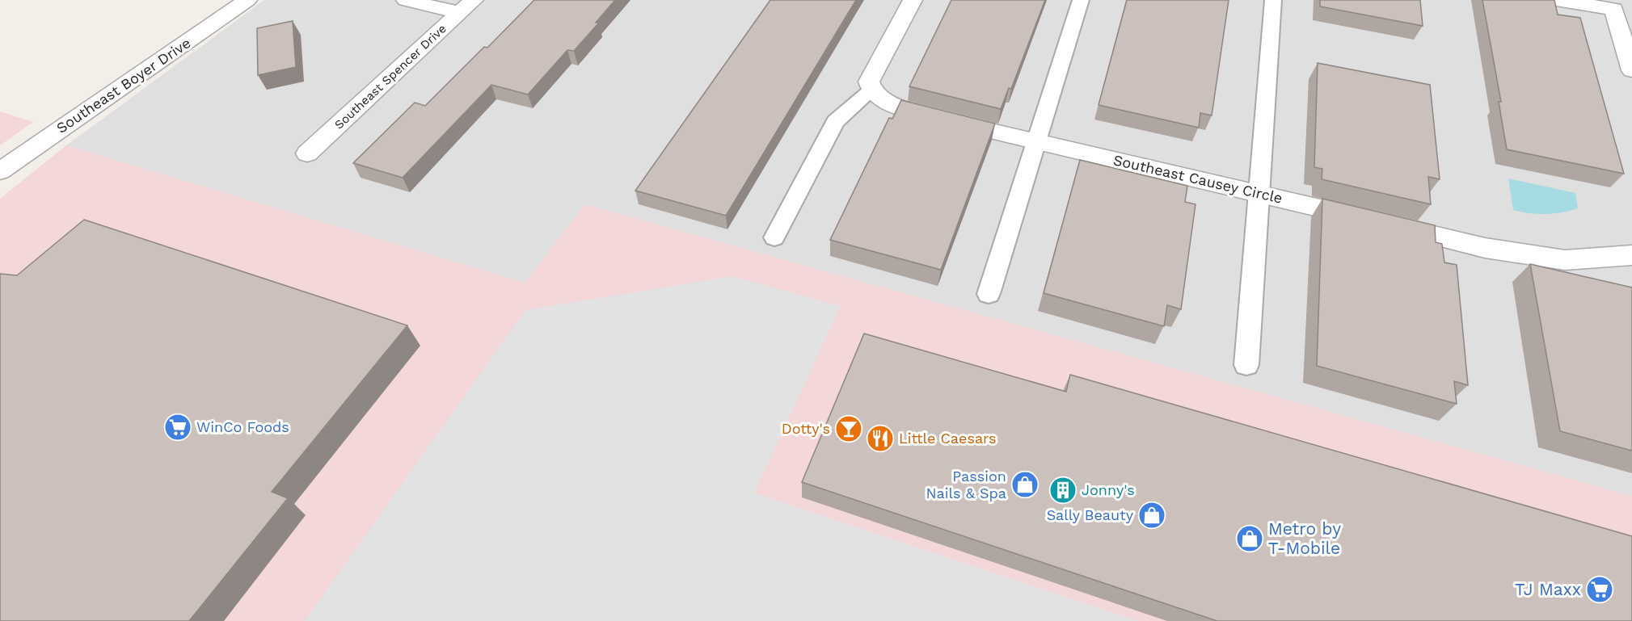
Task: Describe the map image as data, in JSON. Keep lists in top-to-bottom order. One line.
{"streets":{"street":["Southeast Spencer Drive","Southeast Boyer Drive","Southeast Causey Circle"]},"places":{"supermarket":["WinCo Foods","TJ Maxx"],"bar":["Dotty's"],"restaurant":["Little Caesars"],"shop":["Passion Nails & Spa","Sally Beauty","Metro by T-Mobile"],"building":["Jonny's"]}}
